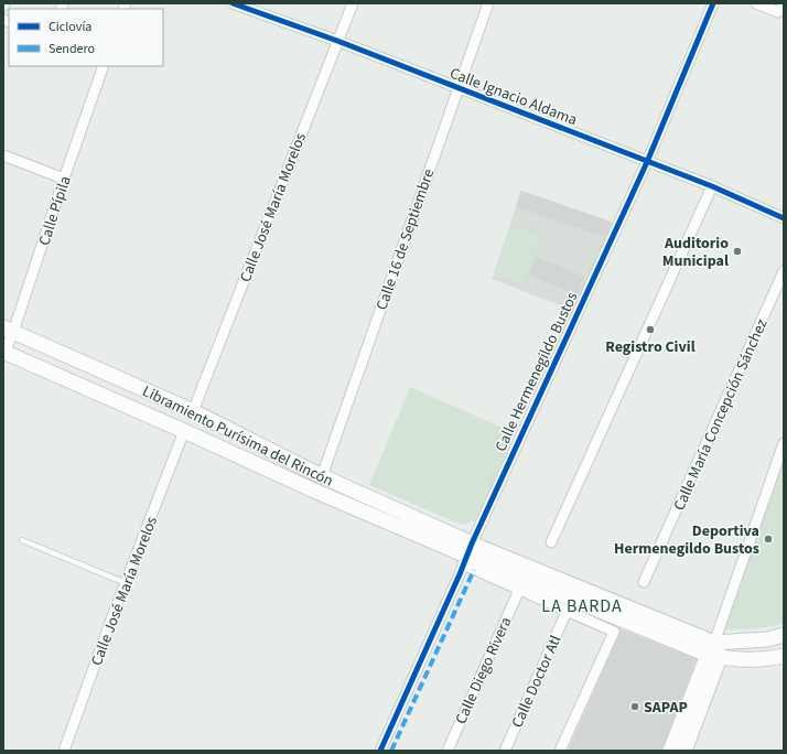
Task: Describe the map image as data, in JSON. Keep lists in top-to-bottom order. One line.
{"streets":{"main road":["Libramiento Purísima del Rincón"],"street":["Calle Ignacio Aldama","Calle José María Morelos","Calle Pípila","Calle 16 de Septiembre","Calle Hermenegildo Bustos","Calle María Concepción Sánchez","Calle Diego Rivera","Calle Doctor Atl"]},"crossings":[["Calle Ignacio Aldama","Calle José María Morelos"],["Calle Ignacio Aldama","Calle 16 de Septiembre"],["Calle Ignacio Aldama","Calle Hermenegildo Bustos"],["Calle José María Morelos","Libramiento Purísima del Rincón"],["Calle Pípila","Libramiento Purísima del Rincón"],["Calle 16 de Septiembre","Libramiento Purísima del Rincón"],["Calle Hermenegildo Bustos","Libramiento Purísima del Rincón"]],"districts":["LA BARDA"],"places":["Auditorio Municipal","Registro Civil","Deportiva Hermenegildo Bustos","SAPAP"],"legend":["Ciclovía","Sendero"]}
